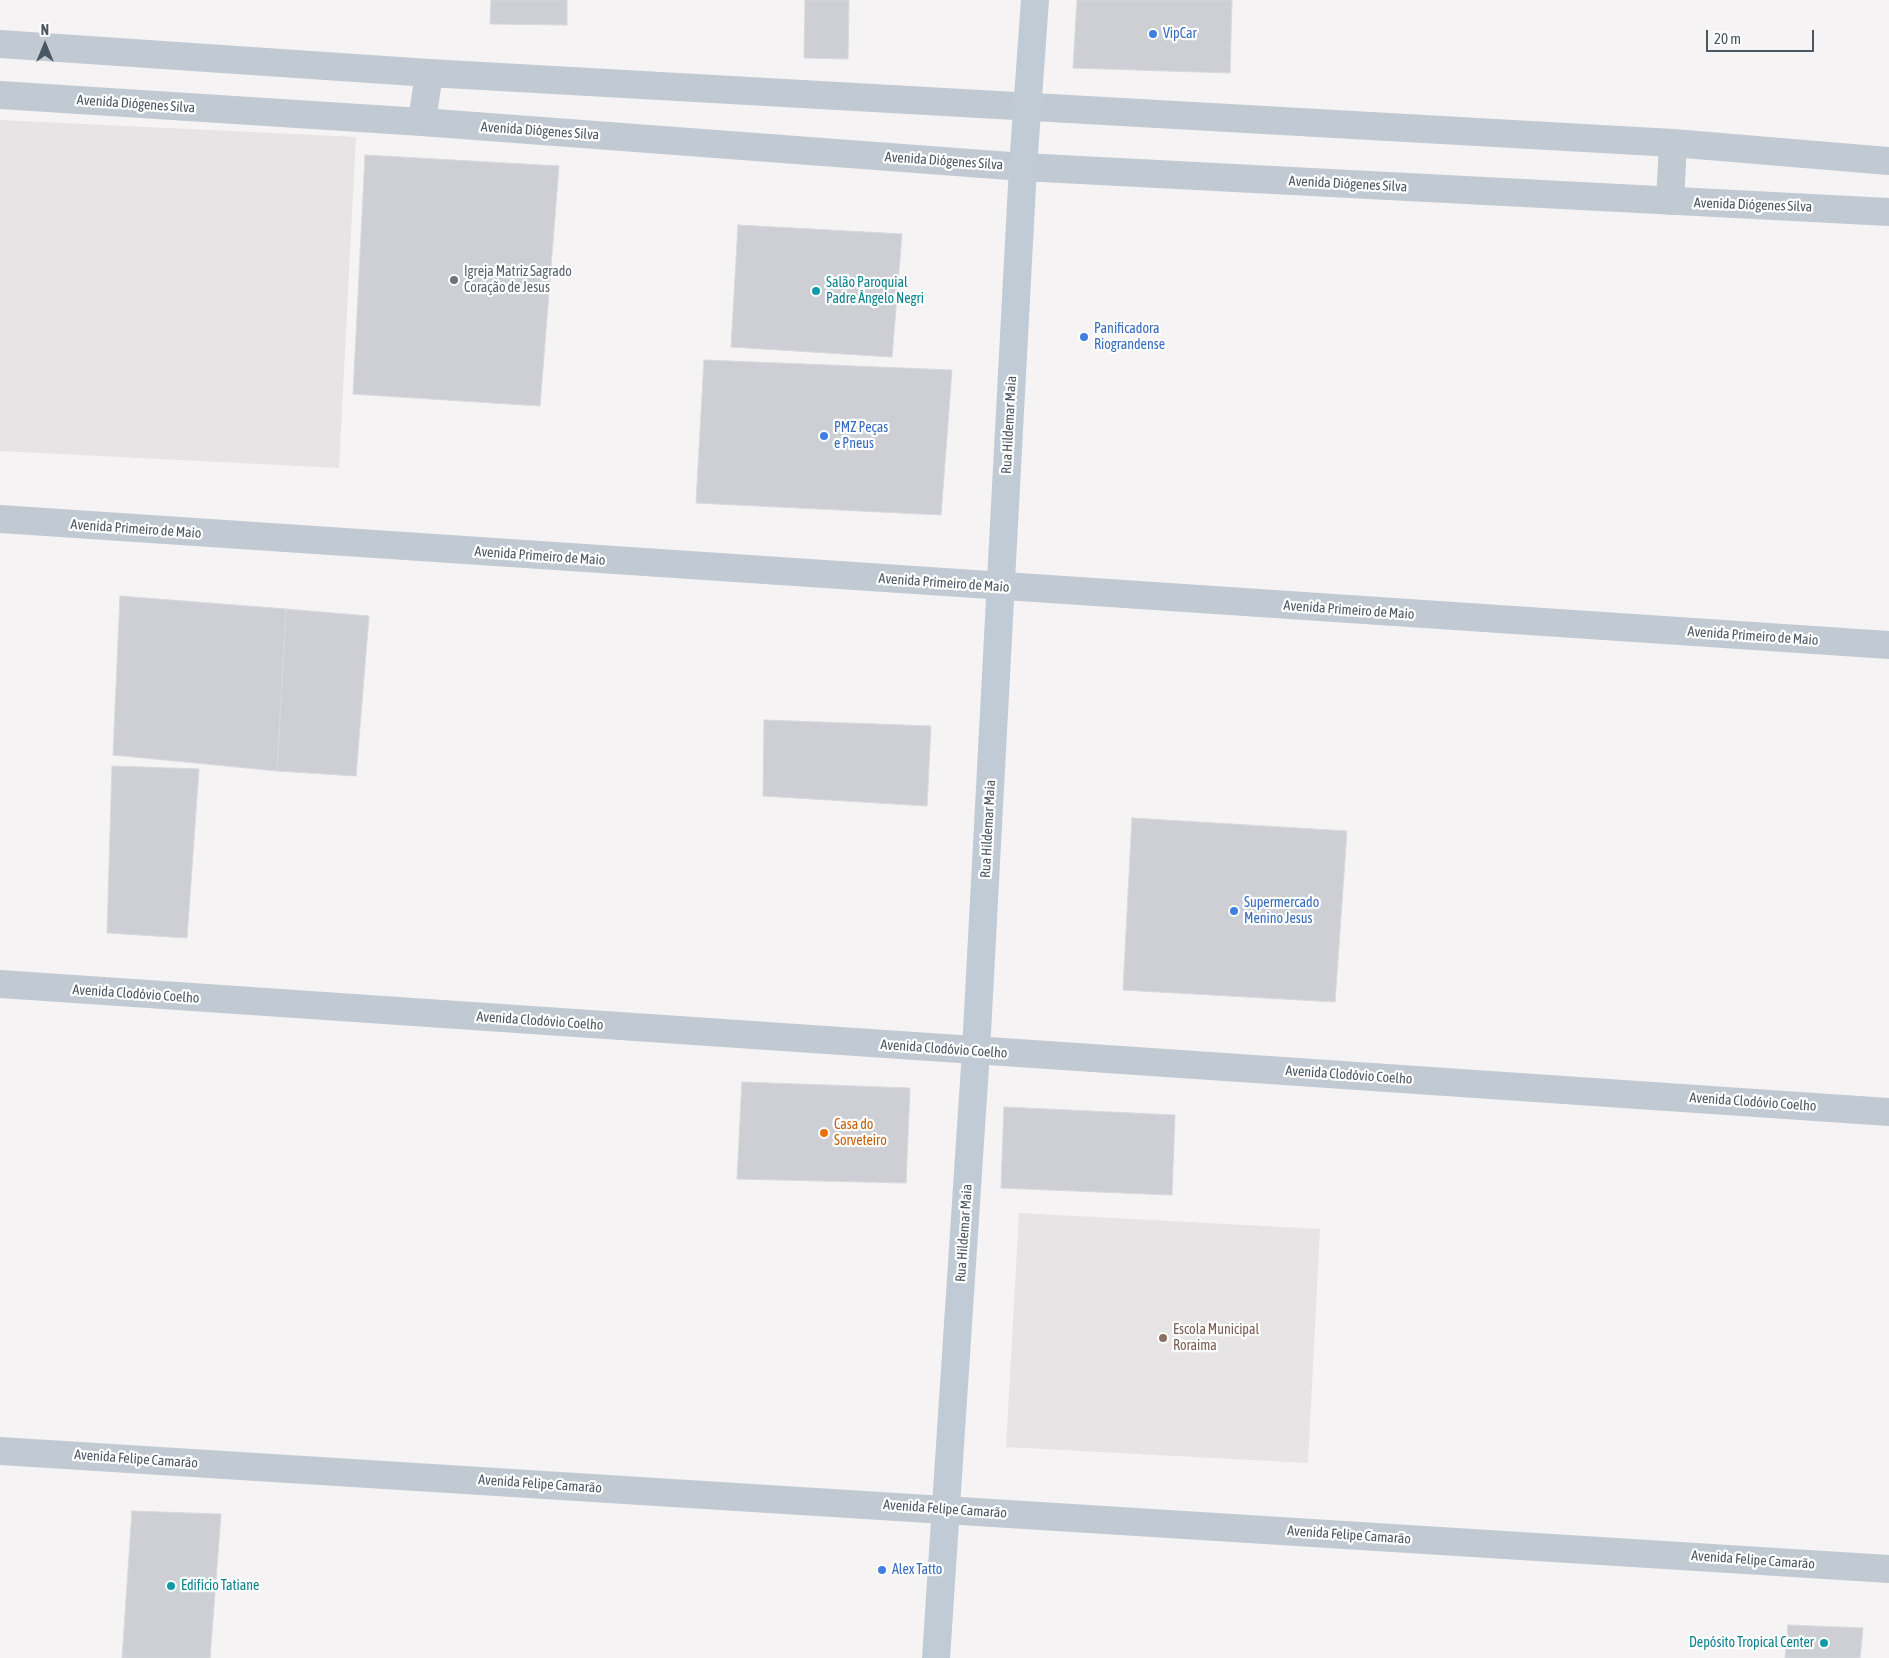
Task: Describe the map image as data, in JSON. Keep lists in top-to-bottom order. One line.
{"streets":{"main road":["Rua Hildemar Maia"],"street":["Avenida Diógenes Silva","Avenida Primeiro de Maio","Avenida Clodóvio Coelho","Avenida Felipe Camarão"]},"crossings":[["Avenida Diógenes Silva","Rua Hildemar Maia"],["Rua Hildemar Maia","Avenida Primeiro de Maio"],["Rua Hildemar Maia","Avenida Clodóvio Coelho"],["Rua Hildemar Maia","Avenida Felipe Camarão"]],"places":["VipCar","Igreja Matriz Sagrado Coração de Jesus","Salão Paroquial Padre Ângelo Negri","Panificadora Riograndense","PMZ Peças e Pneus","Supermercado Menino Jesus","Casa do Sorveteiro","Escola Municipal Roraima","Alex Tatto","Edifício Tatiane","Depósito Tropical Center"],"scale_bar":"20 m","north":"top"}
